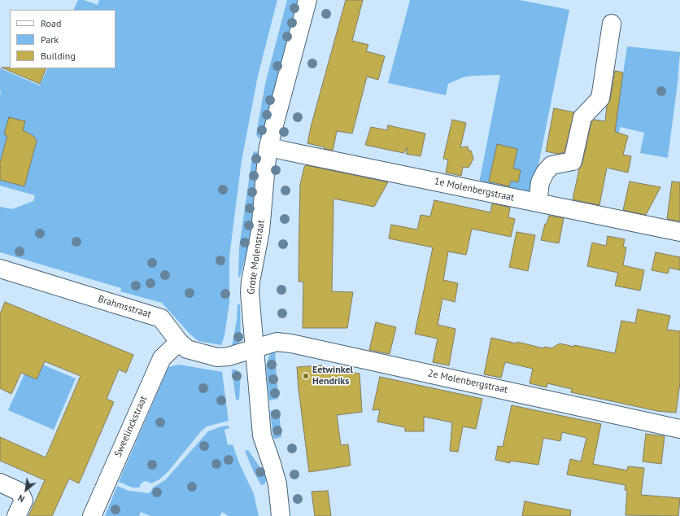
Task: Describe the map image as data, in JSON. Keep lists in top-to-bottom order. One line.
{"streets":{"street":["1e Molenbergstraat","Grote Molenstraat","Brahmsstraat","2e Molenbergstraat","Sweelinckstraat"]},"crossings":[["1e Molenbergstraat","Grote Molenstraat"],["Grote Molenstraat","Brahmsstraat"],["Grote Molenstraat","2e Molenbergstraat"],["Brahmsstraat","2e Molenbergstraat"],["Brahmsstraat","Sweelinckstraat"]],"places":["Eetwinkel Hendriks"],"legend":["Road","Park","Building"],"north":"bottom left"}
